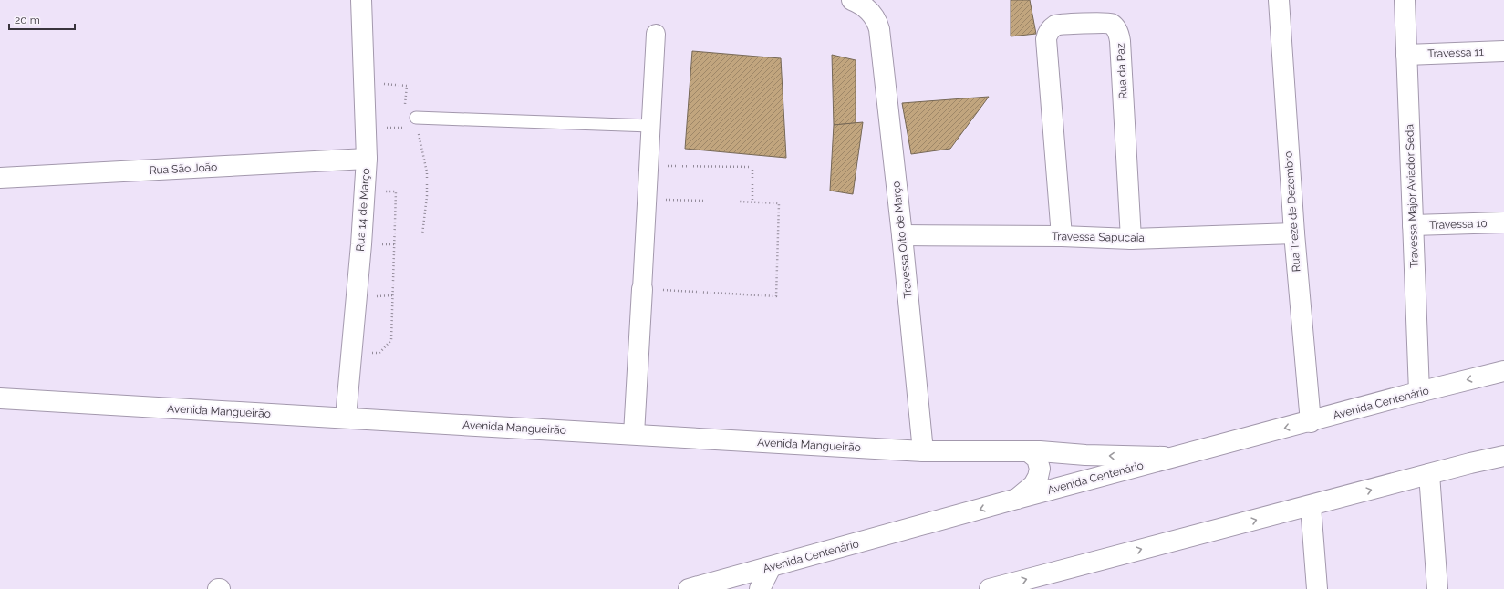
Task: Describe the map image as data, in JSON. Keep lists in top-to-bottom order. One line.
{"streets":{"street":["Travessa 11","Rua da Paz","Rua São João","Travessa Major Aviador Seda","Rua 14 de Março","Rua Treze de Dezembro","Travessa 10","Travessa Sapucaia","Travessa Oito de Março","Avenida Centenário","Avenida Mangueirão"]},"crossings":[["Travessa 11","Travessa Major Aviador Seda"],["Rua da Paz","Travessa Sapucaia"],["Rua São João","Rua 14 de Março"],["Travessa Major Aviador Seda","Travessa 10"],["Travessa Major Aviador Seda","Avenida Centenário"],["Rua 14 de Março","Avenida Mangueirão"],["Rua Treze de Dezembro","Travessa Sapucaia"],["Rua Treze de Dezembro","Avenida Centenário"],["Travessa Sapucaia","Travessa Oito de Março"],["Travessa Oito de Março","Avenida Mangueirão"],["Avenida Centenário","Avenida Mangueirão"]],"scale_bar":"20 m"}
